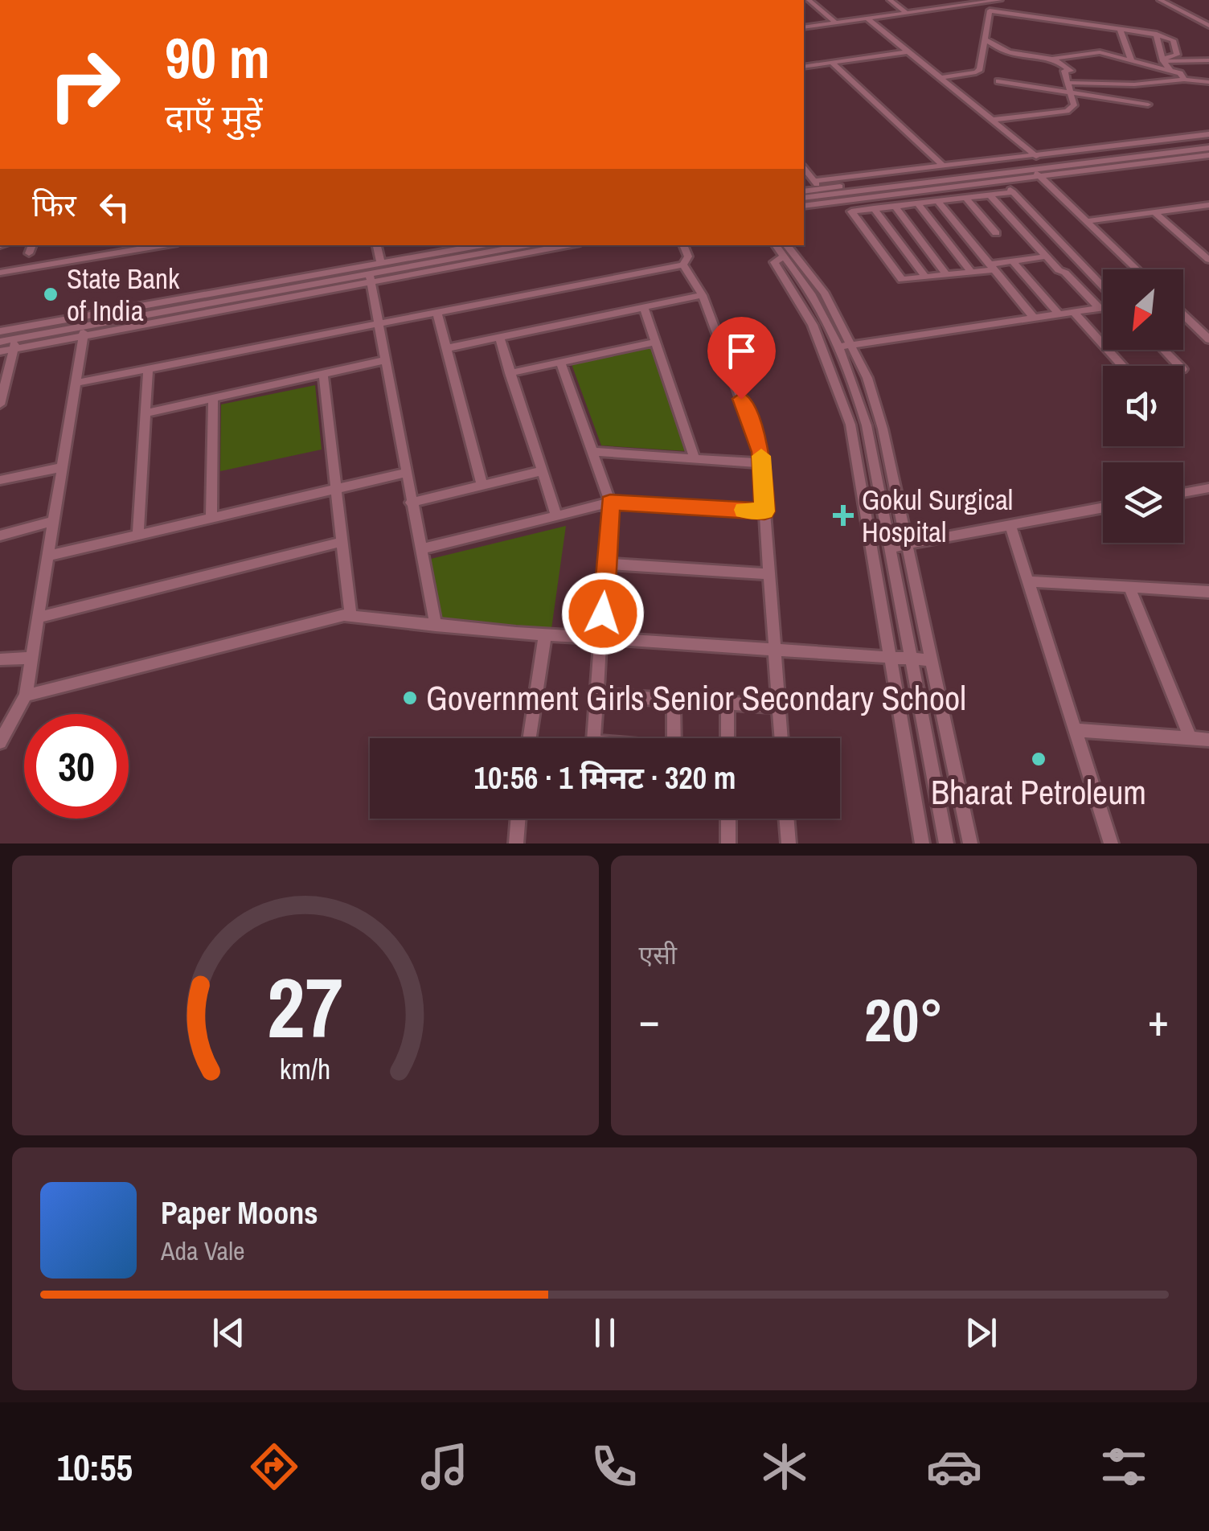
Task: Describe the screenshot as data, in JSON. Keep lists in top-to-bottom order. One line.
{"places":{"other":["State Bank of India","Government Girls Senior Secondary School","Bharat Petroleum"],"health":["Gokul Surgical Hospital"]},"north":"bottom left","page":{"turn":["90 m","दाएँ मुड़ें"],"then":"फिर","limit":"30","trip":"10:56 · 1 मिनट · 320 m","tile":"एसी","heat":["−","20°","+"],"song":["Paper Moons","Ada Vale"],"tabs":"10:55","gauge":["27","km/h"]}}
